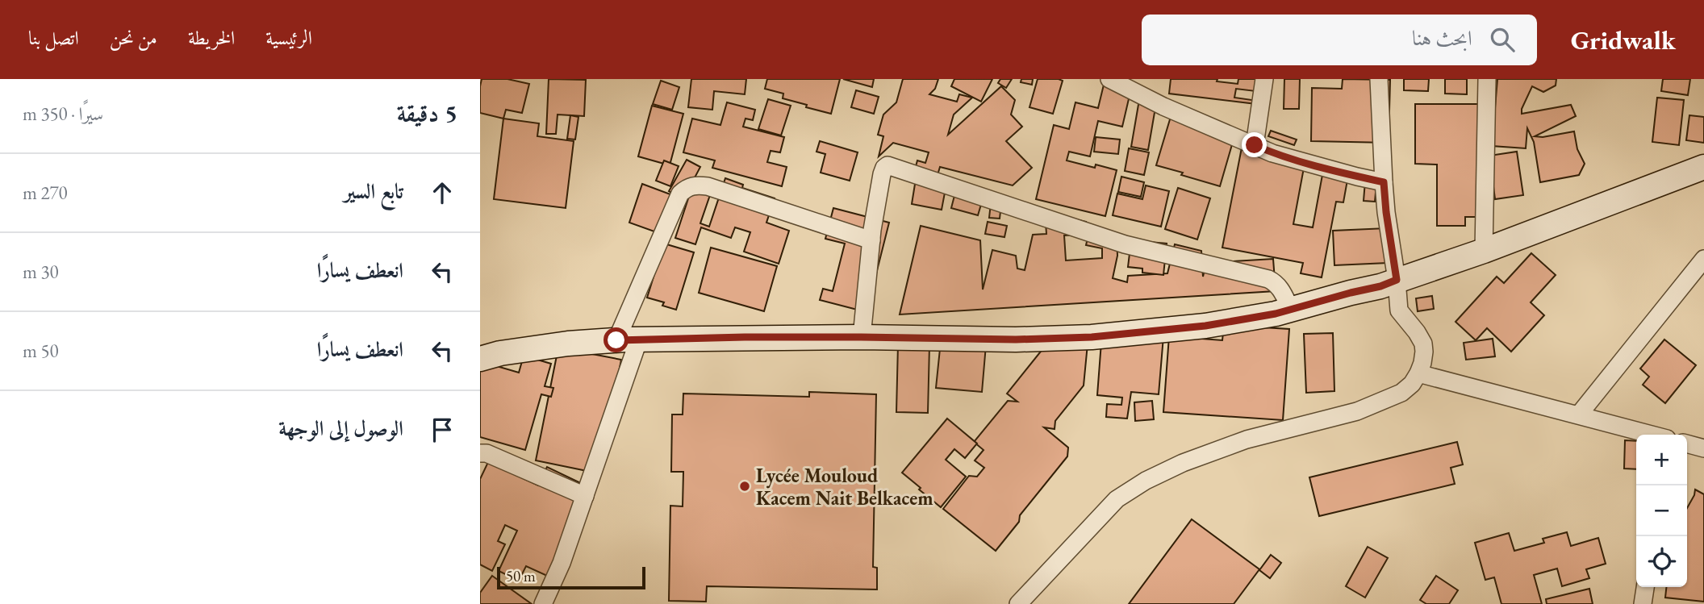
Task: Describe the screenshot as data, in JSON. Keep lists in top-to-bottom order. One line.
{"places":["Lycée Mouloud Kacem Nait Belkacem"],"scale_bar":"50 m","page":{"header":"Gridwalk","search":"ابحث هنا","nav":["الرئيسية","الخريطة","من نحن","اتصل بنا"],"heading":["5 دقيقة","سيرًا · 350 m"],"list":[["تابع السير","270 m"],["انعطف يسارًا","30 m"],["انعطف يسارًا","50 m"],"الوصول إلى الوجهة"],"map_buttons":["+","−"],"scale":"50 m"}}
